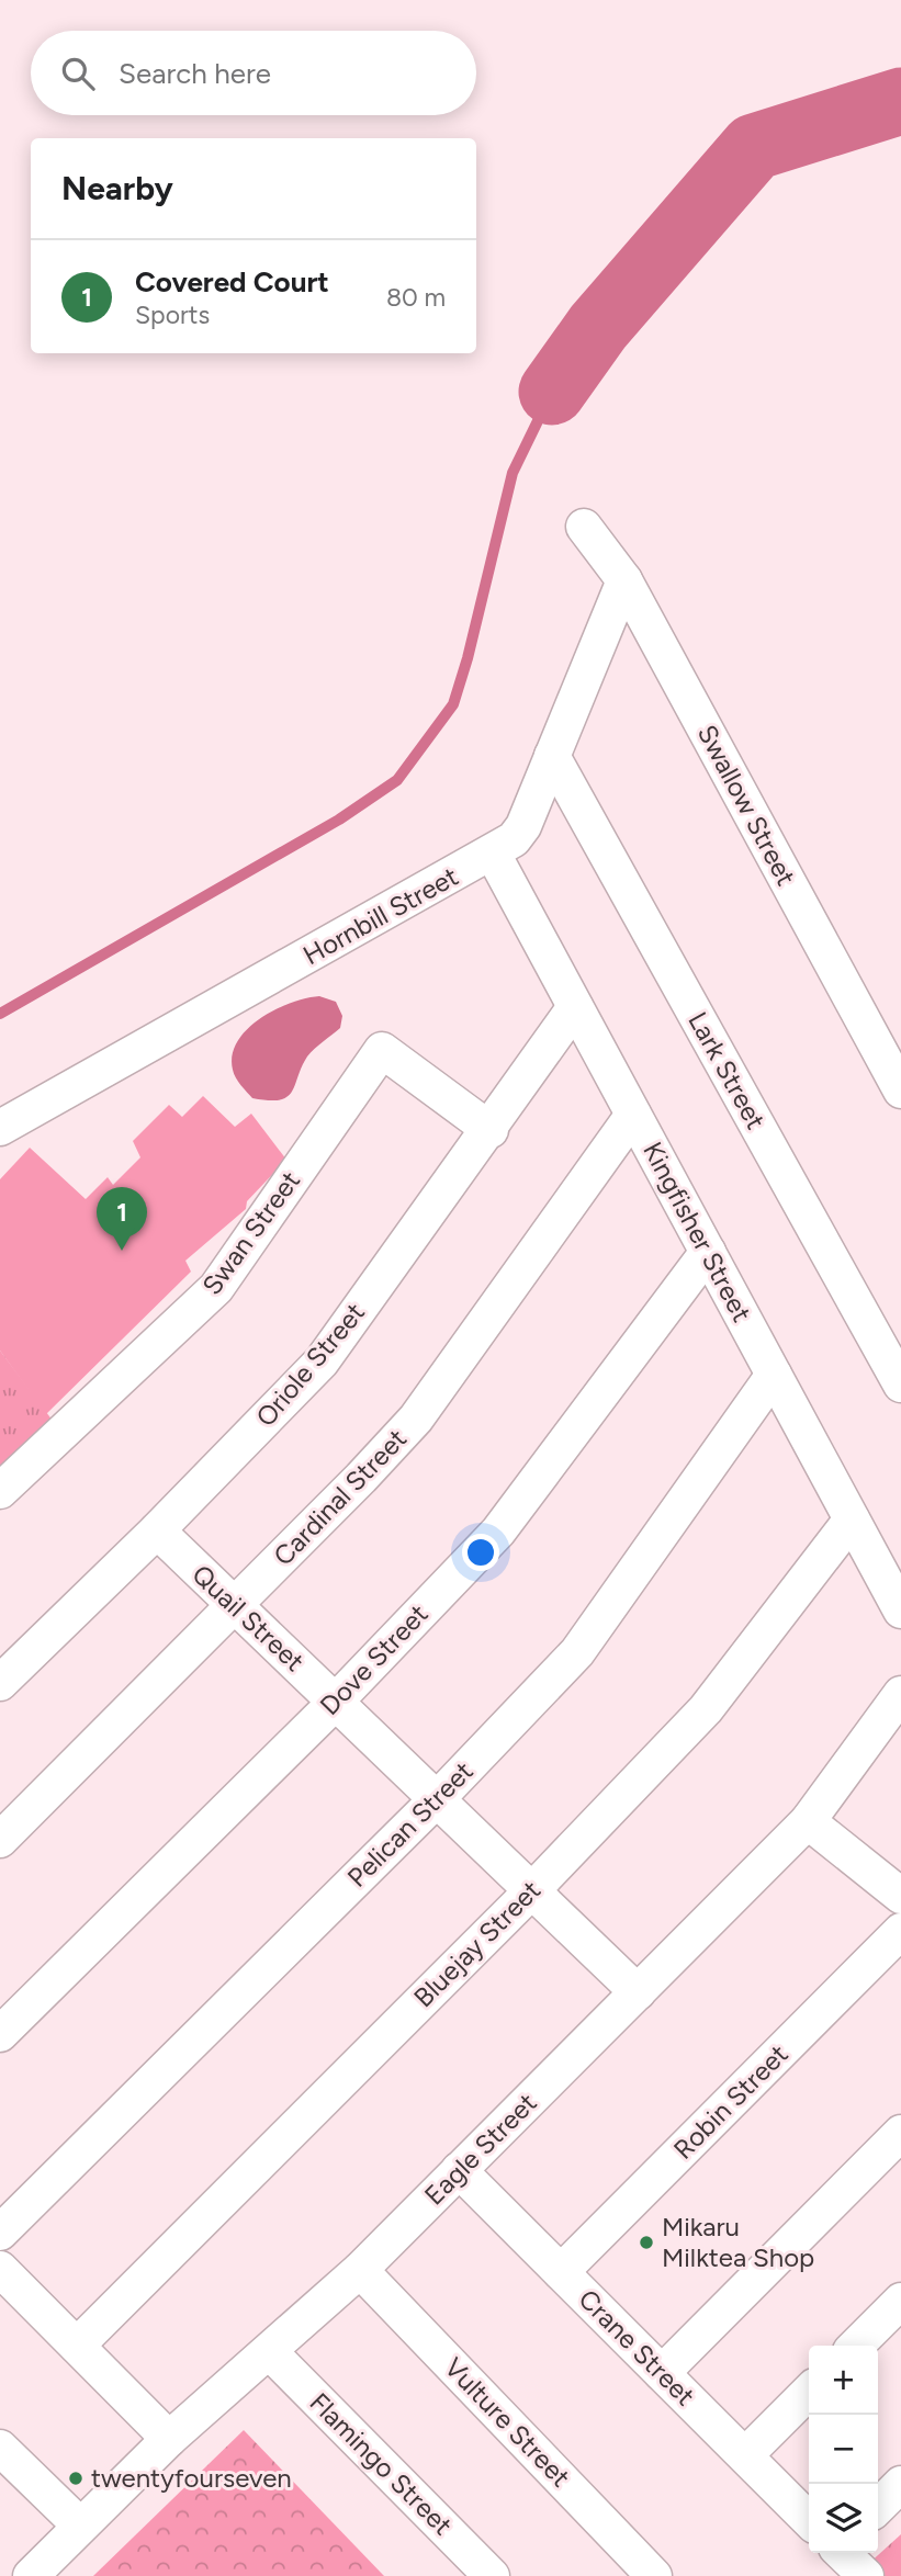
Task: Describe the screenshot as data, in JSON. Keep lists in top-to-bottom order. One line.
{"streets":{"street":["Swallow Street","Hornbill Street","Lark Street","Kingfisher Street","Swan Street","Oriole Street","Cardinal Street","Quail Street","Dove Street","Pelican Street","Bluejay Street","Robin Street","Eagle Street","Crane Street","Vulture Street","Flamingo Street"]},"crossings":[["Swallow Street","Hornbill Street"],["Hornbill Street","Lark Street"],["Hornbill Street","Kingfisher Street"],["Kingfisher Street","Oriole Street"],["Kingfisher Street","Cardinal Street"],["Kingfisher Street","Dove Street"],["Kingfisher Street","Pelican Street"],["Kingfisher Street","Bluejay Street"],["Swan Street","Oriole Street"],["Oriole Street","Quail Street"],["Cardinal Street","Quail Street"],["Quail Street","Dove Street"],["Quail Street","Pelican Street"],["Quail Street","Bluejay Street"],["Quail Street","Eagle Street"],["Robin Street","Crane Street"],["Eagle Street","Crane Street"],["Eagle Street","Vulture Street"],["Eagle Street","Flamingo Street"]],"places":["Mikaru Milktea Shop","twentyfourseven"],"page":{"search":"Search here","heading":"Nearby","list":[{"mark":"1","name":"Covered Court","note":"Sports","value":"80 m"}],"pins":"1","map_buttons":["+","−"]}}
